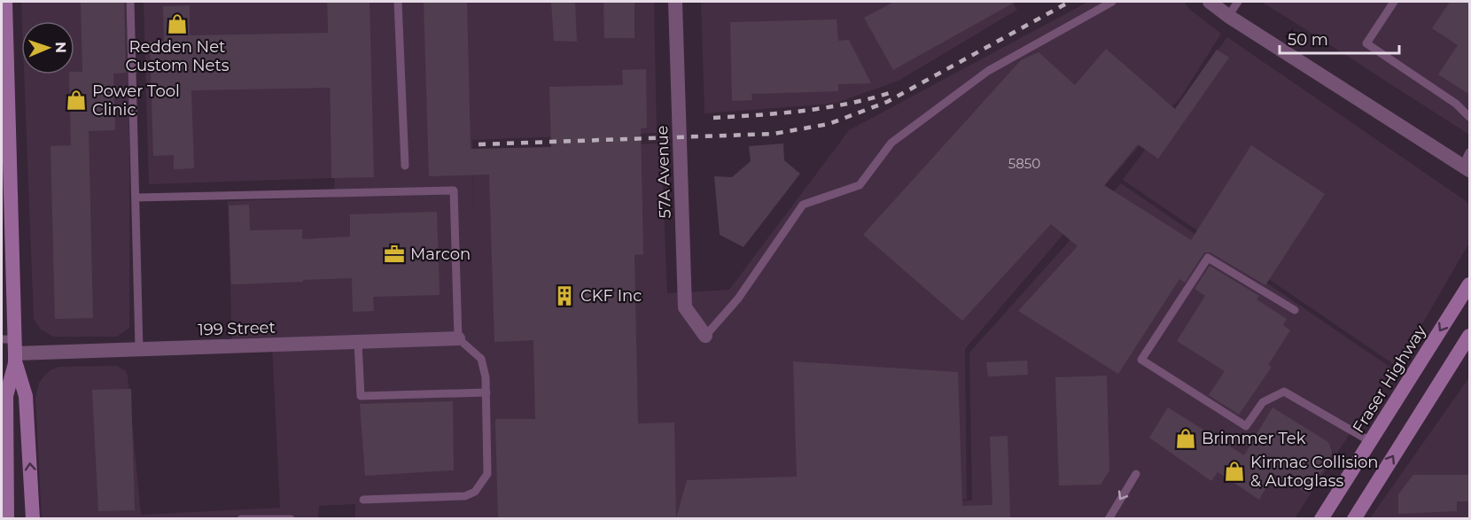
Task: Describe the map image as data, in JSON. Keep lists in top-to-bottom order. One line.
{"streets":{"main road":["Fraser Highway"],"street":["57A Avenue","199 Street"]},"places":{"shop":["Redden Net Custom Nets","Power Tool Clinic","Brimmer Tek","Kirmac Collision & Autoglass"],"office":["Marcon"],"building":["CKF Inc"]},"house_numbers":["5850"],"scale_bar":"50 m","north":"right"}
